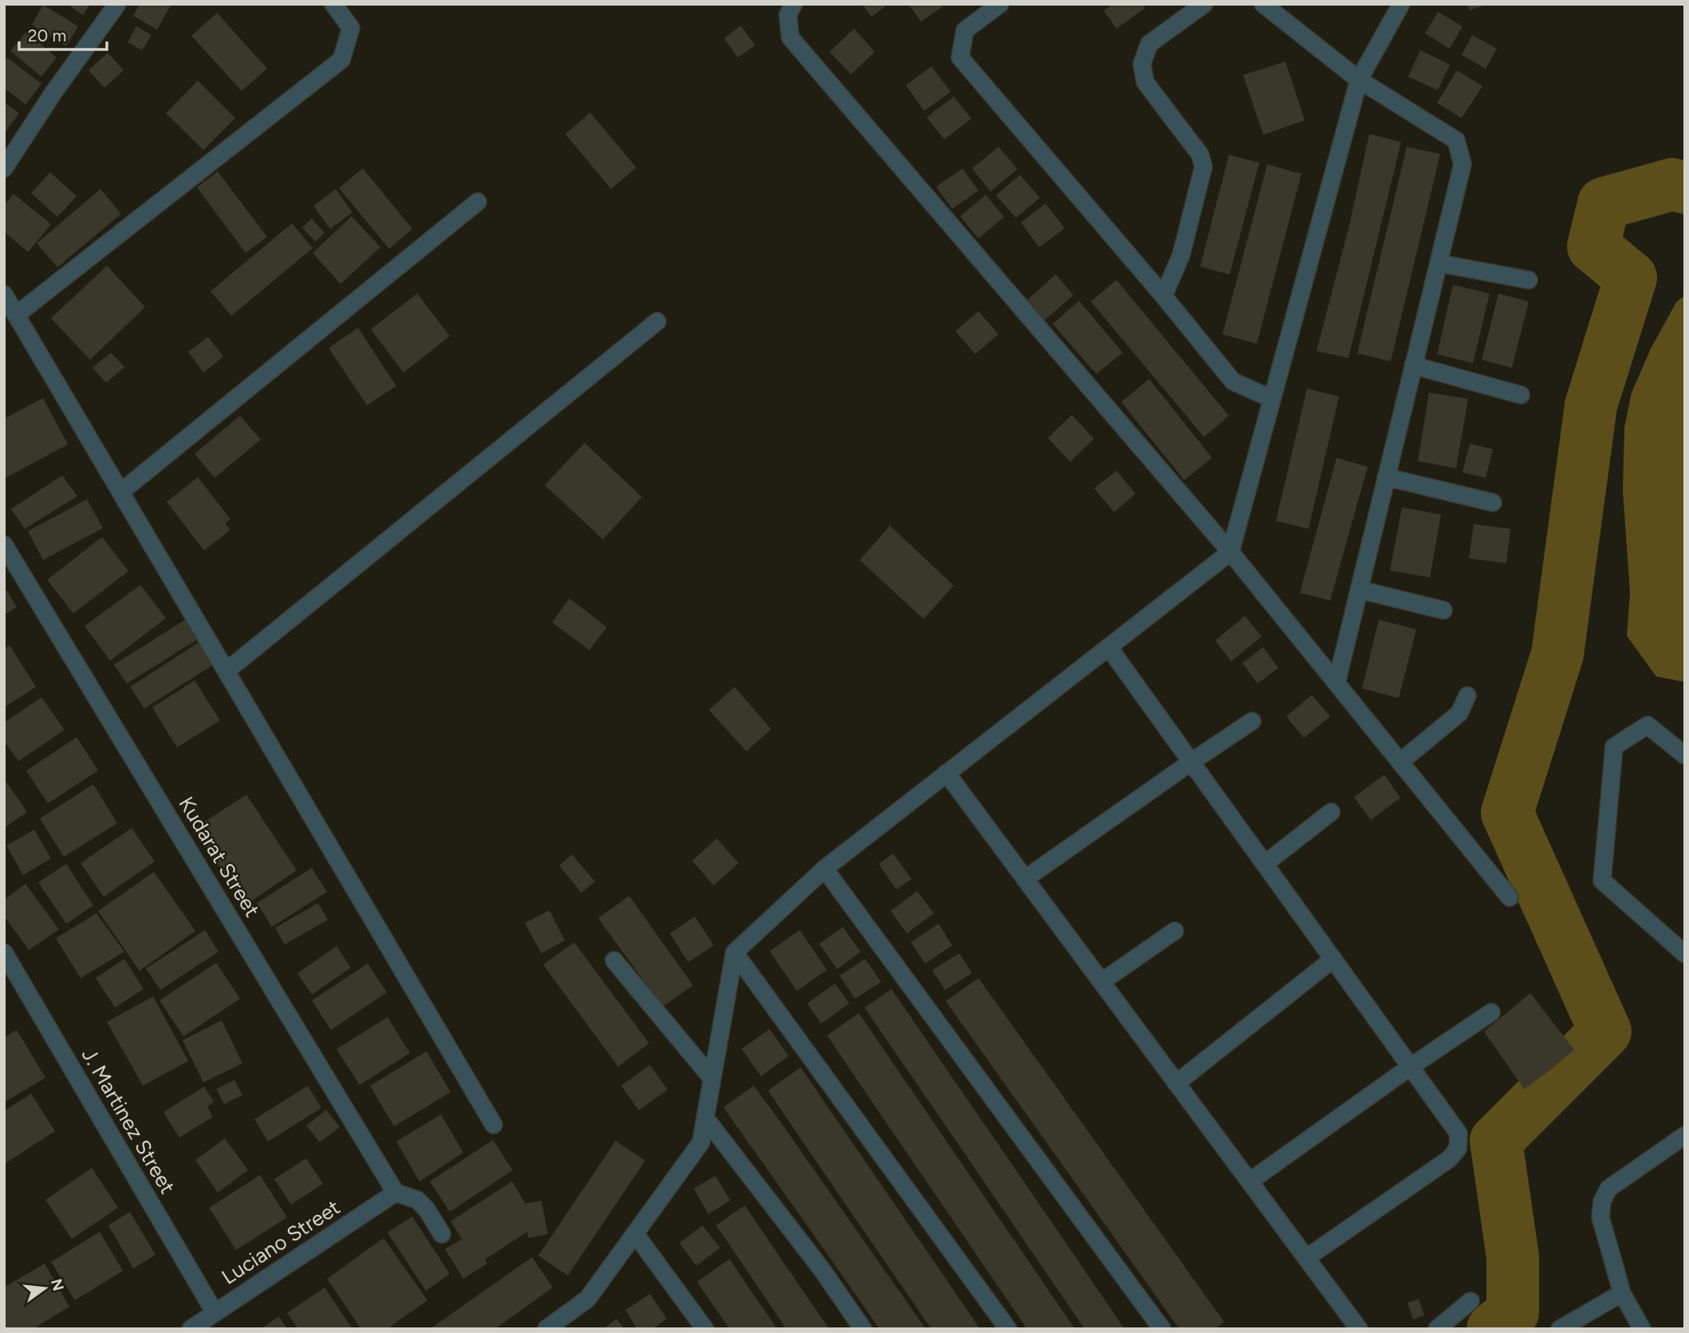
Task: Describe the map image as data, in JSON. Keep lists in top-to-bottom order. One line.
{"streets":{"street":["Kudarat Street","J. Martinez Street","Luciano Street"]},"crossings":[["Kudarat Street","Luciano Street"],["J. Martinez Street","Luciano Street"]],"scale_bar":"20 m","north":"right"}
